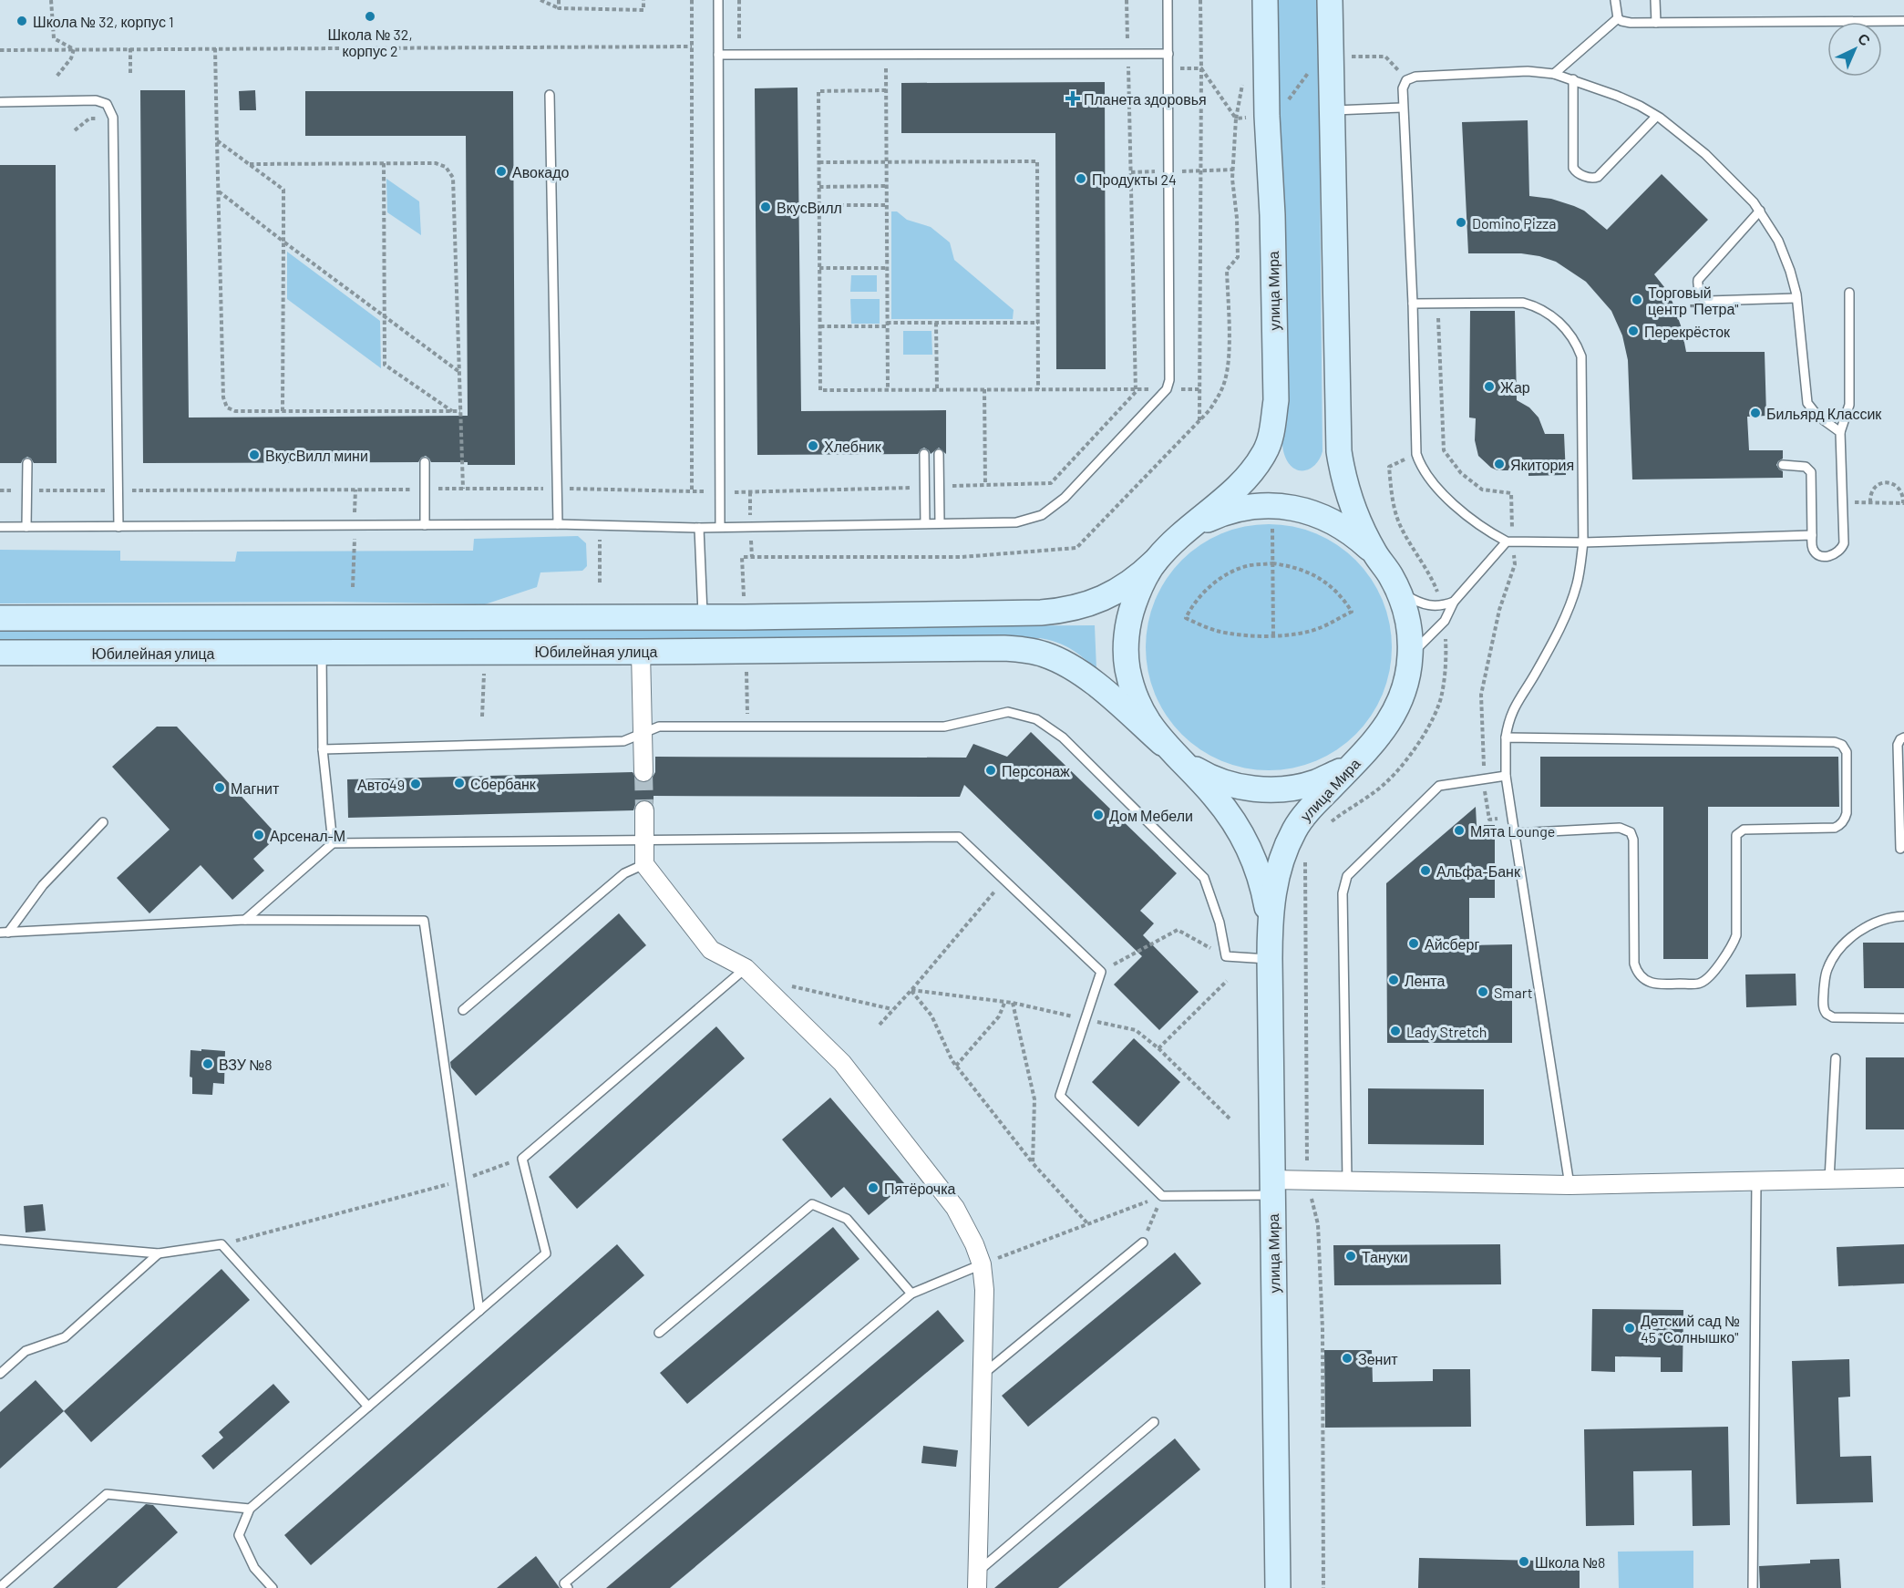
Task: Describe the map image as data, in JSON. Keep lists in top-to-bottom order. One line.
{"streets":{"main road":["улица Мира","Юбилейная улица"]},"crossings":[["улица Мира","Юбилейная улица"]],"places":{"other":["Школа № 32, корпус 2","Школа № 32, корпус 1","Авокадо","Продукты 24","ВкусВилл","Domino Pizza","Торговый центр \"Петра\"","Перекрёсток","Жар","Бильярд Классик","Хлебник","ВкусВилл мини","Якитория","Персонаж","Сбербанк","Авто49","Магнит","Дом Мебели","Мята Lounge","Арсенал-М","Альфа-Банк","Айсберг","Лента","Smart","Lady Stretch","ВЗУ №8","Пятёрочка","Тануки","Детский сад № 45 \"Солнышко\"","Зенит","Школа №8"],"health":["Планета здоровья"]},"north":"top right"}
